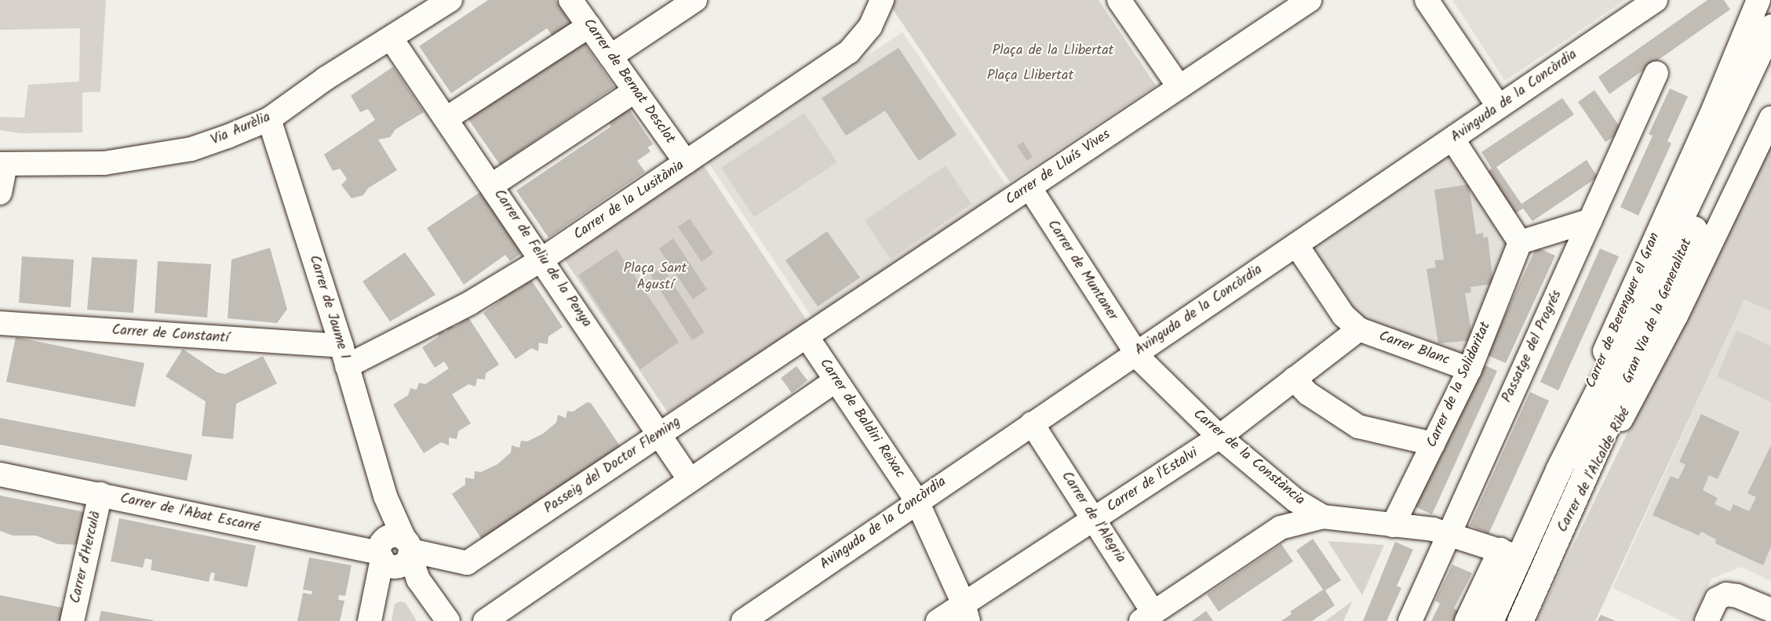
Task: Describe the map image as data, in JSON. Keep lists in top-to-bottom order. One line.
{"streets":{"main road":["Carrer de Berenguer el Gran","Gran Via de la Generalitat","Carrer de l'Alcalde Ribé"],"street":["Carrer de Bernat Desclot","Avinguda de la Concòrdia","Via Aurèlia","Carrer de Lluís Vives","Carrer de la Lusitània","Carrer de Feliu de la Penya","Carrer de Muntaner","Carrer de Jaume I","Carrer de Constantí","Passatge del Progrés","Carrer Blanc","Carrer de la Solidaritat","Carrer de Baldiri Reixac","Carrer de la Constància","Passeig del Doctor Fleming","Carrer de l'Estalvi","Carrer de l'Abat Escarré","Carrer de l'Alegria","Carrer d'Herculà"]},"crossings":[["Carrer de Bernat Desclot","Carrer de la Lusitània"],["Avinguda de la Concòrdia","Carrer de Muntaner"],["Avinguda de la Concòrdia","Carrer de Baldiri Reixac"],["Avinguda de la Concòrdia","Carrer de la Constància"],["Avinguda de la Concòrdia","Carrer de l'Alegria"],["Via Aurèlia","Carrer de Feliu de la Penya"],["Via Aurèlia","Carrer de Jaume I"],["Carrer de Lluís Vives","Carrer de Muntaner"],["Carrer de Lluís Vives","Carrer de Baldiri Reixac"],["Carrer de Lluís Vives","Passeig del Doctor Fleming"],["Carrer de la Lusitània","Carrer de Feliu de la Penya"],["Carrer de la Lusitània","Carrer de Jaume I"],["Carrer de la Lusitània","Carrer de Constantí"],["Carrer de Feliu de la Penya","Passeig del Doctor Fleming"],["Carrer de Muntaner","Carrer de la Constància"],["Carrer de Jaume I","Carrer de Constantí"],["Carrer de Jaume I","Passeig del Doctor Fleming"],["Carrer de Jaume I","Carrer de l'Abat Escarré"],["Carrer de Berenguer el Gran","Gran Via de la Generalitat"],["Carrer de Berenguer el Gran","Carrer de la Constància"],["Gran Via de la Generalitat","Carrer de l'Alcalde Ribé"],["Passatge del Progrés","Carrer de la Constància"],["Carrer Blanc","Carrer de la Solidaritat"],["Carrer Blanc","Carrer de l'Estalvi"],["Carrer de la Solidaritat","Carrer de la Constància"],["Carrer de Baldiri Reixac","Passeig del Doctor Fleming"],["Carrer de Baldiri Reixac","Carrer de l'Estalvi"],["Carrer de la Constància","Carrer de l'Estalvi"],["Passeig del Doctor Fleming","Carrer de l'Abat Escarré"],["Carrer de l'Estalvi","Carrer de l'Alegria"],["Carrer de l'Abat Escarré","Carrer d'Herculà"]],"parks":["Plaça de la Llibertat","Plaça Llibertat","Plaça Sant Agustí"]}
